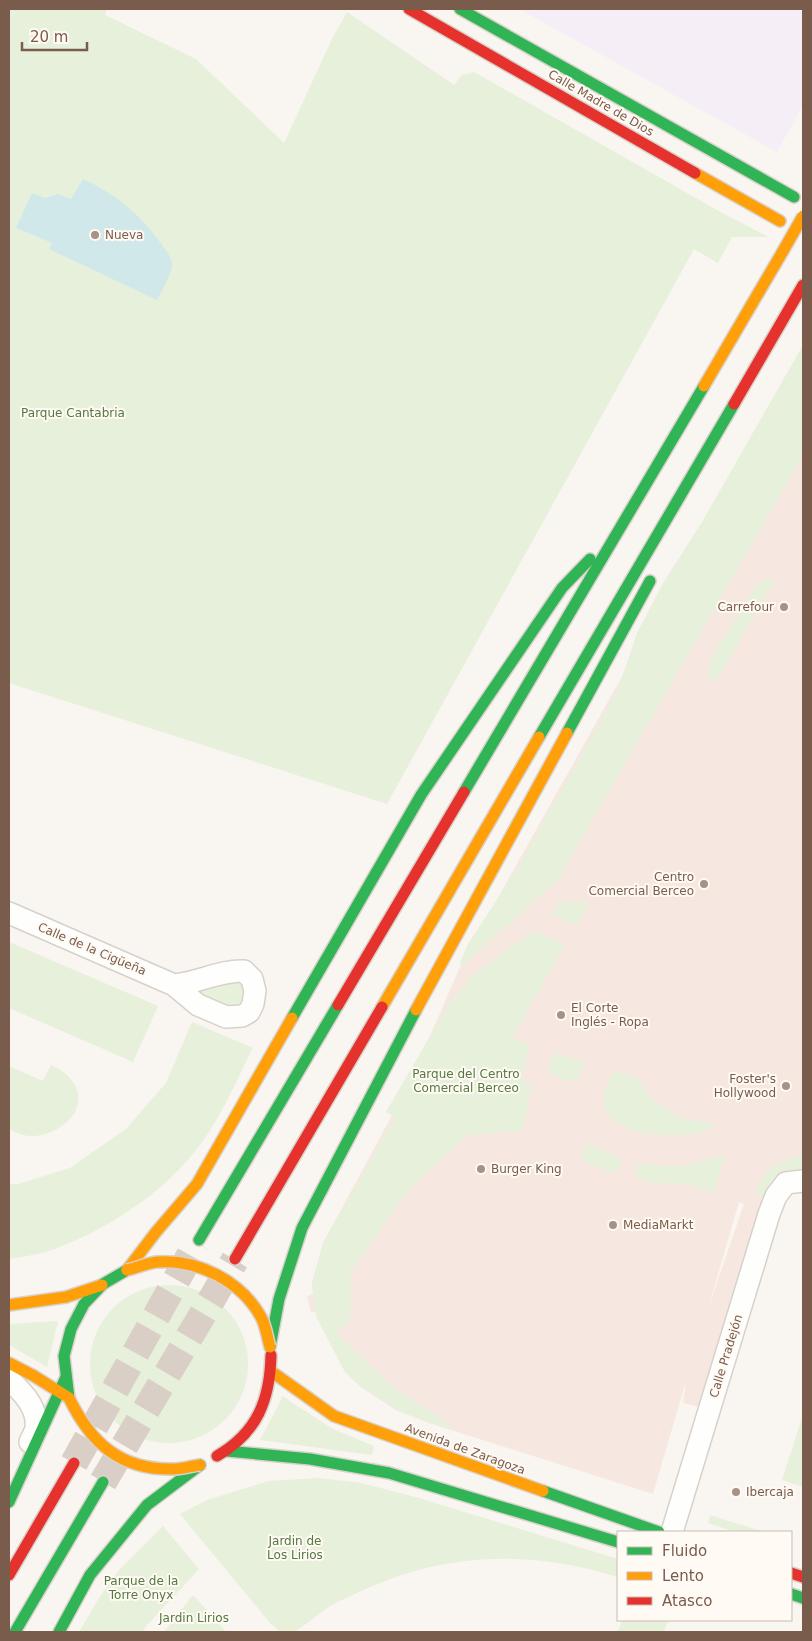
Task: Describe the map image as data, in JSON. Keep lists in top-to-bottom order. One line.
{"streets":{"main road":["Calle Madre de Dios","Avenida de Zaragoza"],"street":["Calle de la Cigüeña","Calle Pradejón"]},"parks":["Parque Cantabria","Parque del Centro Comercial Berceo","Jardin de Los Lirios","Parque de la Torre Onyx","Jardin Lirios"],"places":["Nueva","Carrefour","Centro Comercial Berceo","El Corte Inglés - Ropa","Foster's Hollywood","Burger King","MediaMarkt","Ibercaja"],"legend":["Fluido","Lento","Atasco"],"scale_bar":"20 m"}
